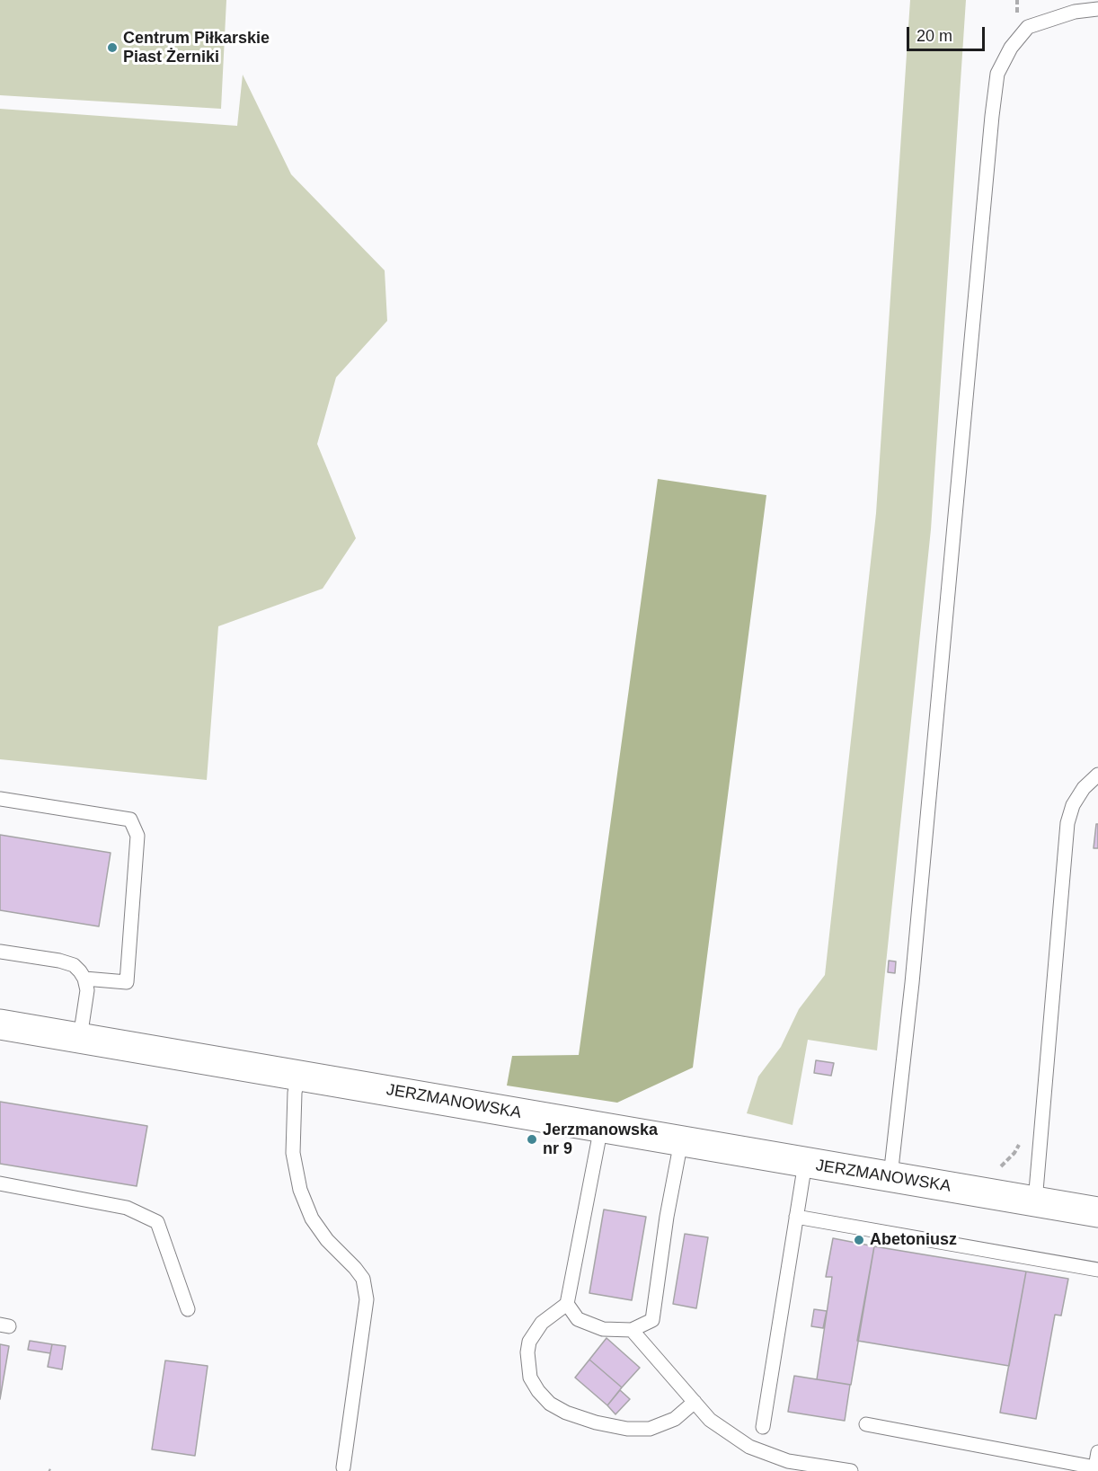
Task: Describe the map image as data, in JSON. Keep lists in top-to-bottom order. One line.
{"streets":{"street":["JERZMANOWSKA"]},"places":["Centrum Piłkarskie Piast Żerniki","Jerzmanowska nr 9","Abetoniusz"],"scale_bar":"20 m"}
